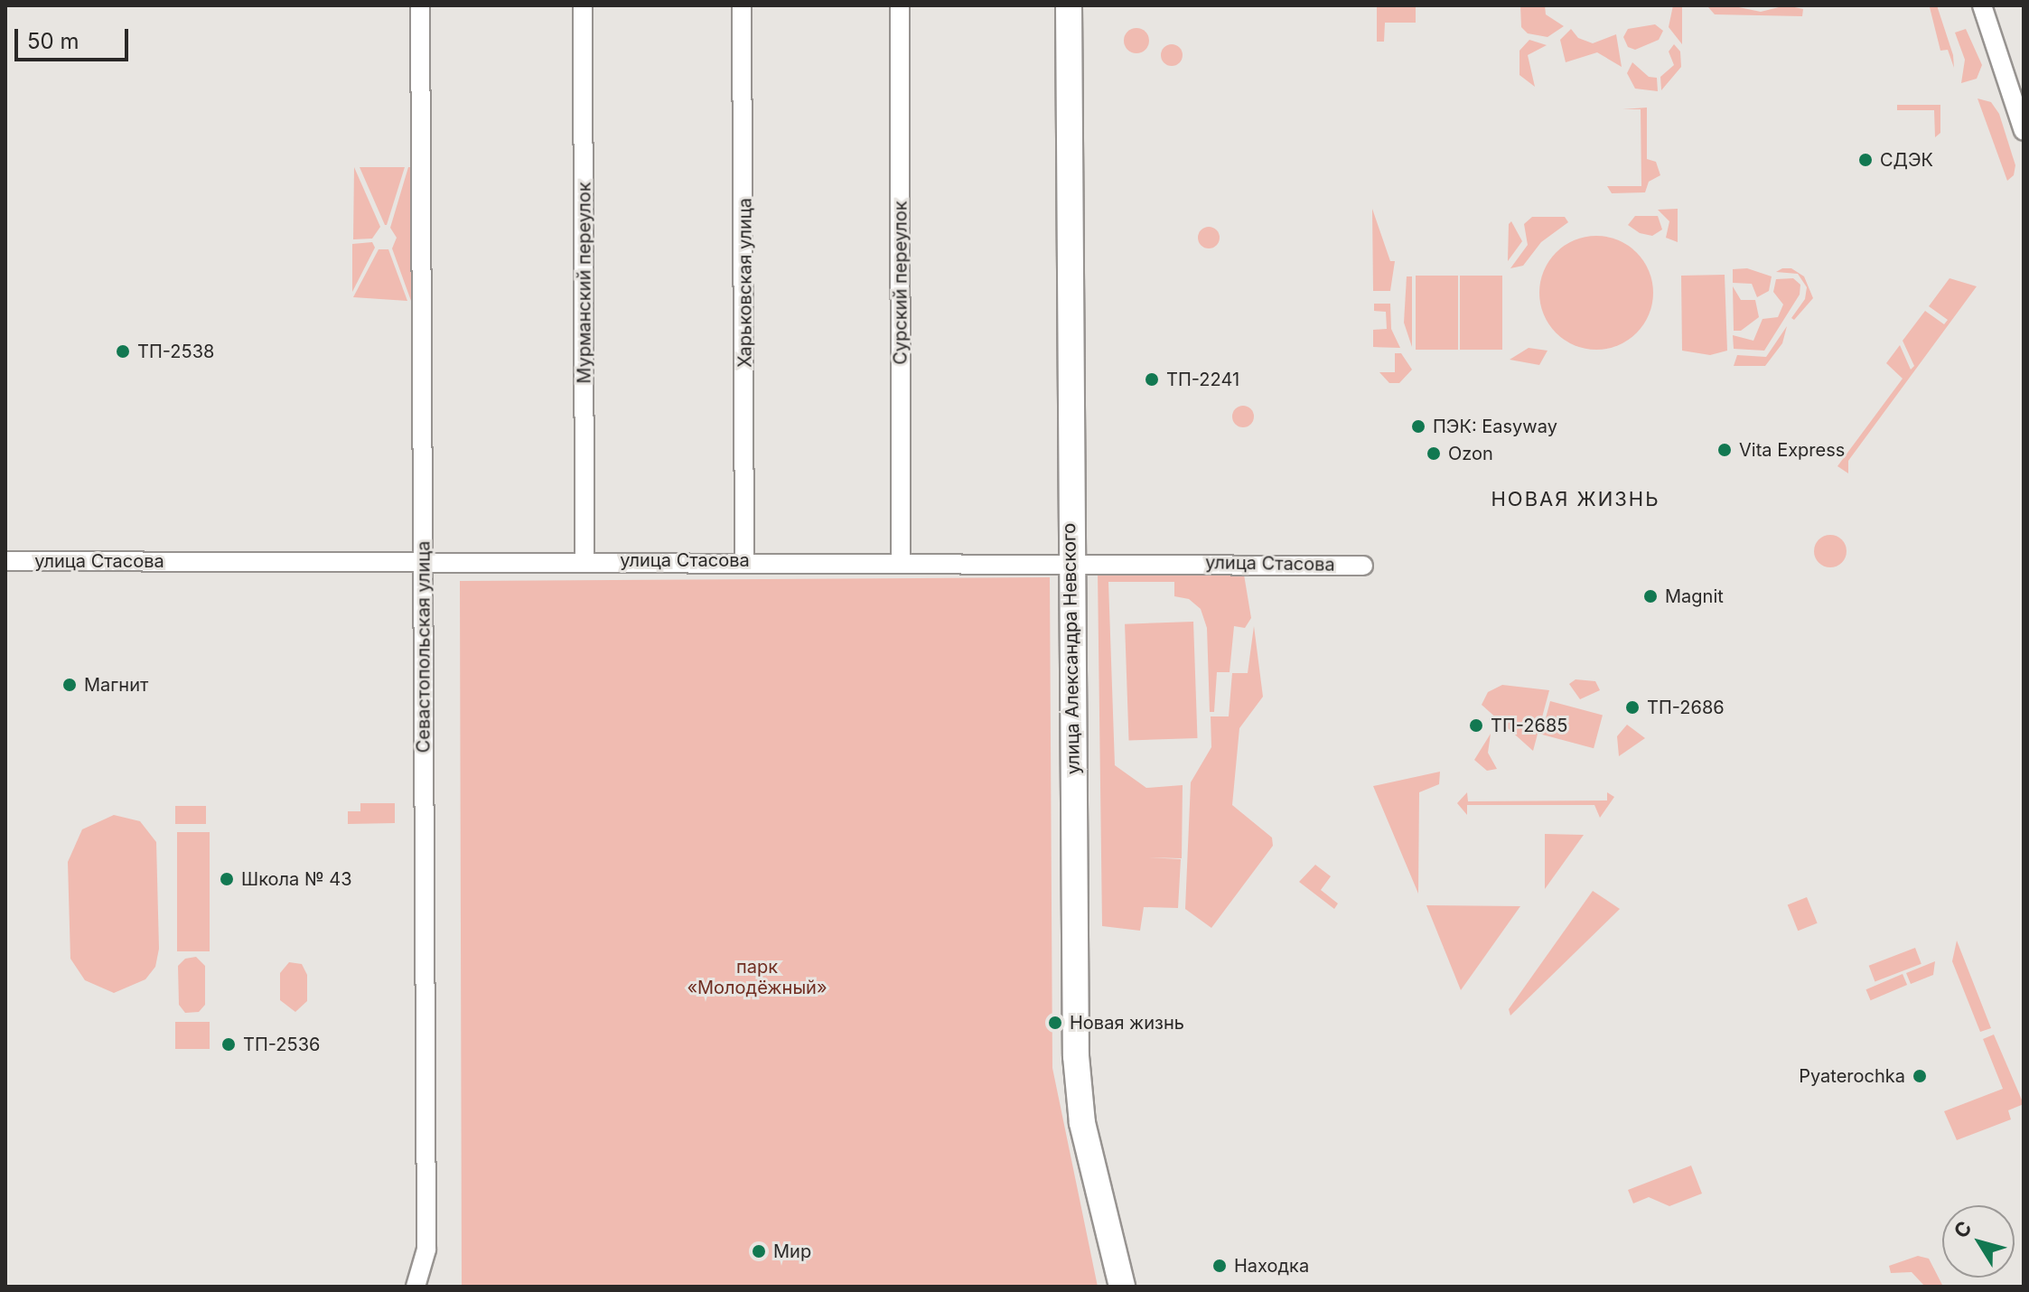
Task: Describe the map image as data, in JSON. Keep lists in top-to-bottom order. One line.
{"streets":{"street":["Мурманский переулок","Харьковская улица","Сурский переулок","улица Стасова","Севастопольская улица","улица Александра Невского"]},"crossings":[["Мурманский переулок","улица Стасова"],["Харьковская улица","улица Стасова"],["Сурский переулок","улица Стасова"],["улица Стасова","Севастопольская улица"],["улица Стасова","улица Александра Невского"]],"districts":["НОВАЯ ЖИЗНЬ"],"parks":["парк «Молодёжный»"],"places":["СДЭК","ТП-2538","ТП-2241","ПЭК: Easyway","Vita Express","Ozon","Magnit","Магнит","ТП-2686","ТП-2685","Школа № 43","Новая жизнь","ТП-2536","Pyaterochka","Мир","Находка"],"scale_bar":"50 m","north":"top left"}
